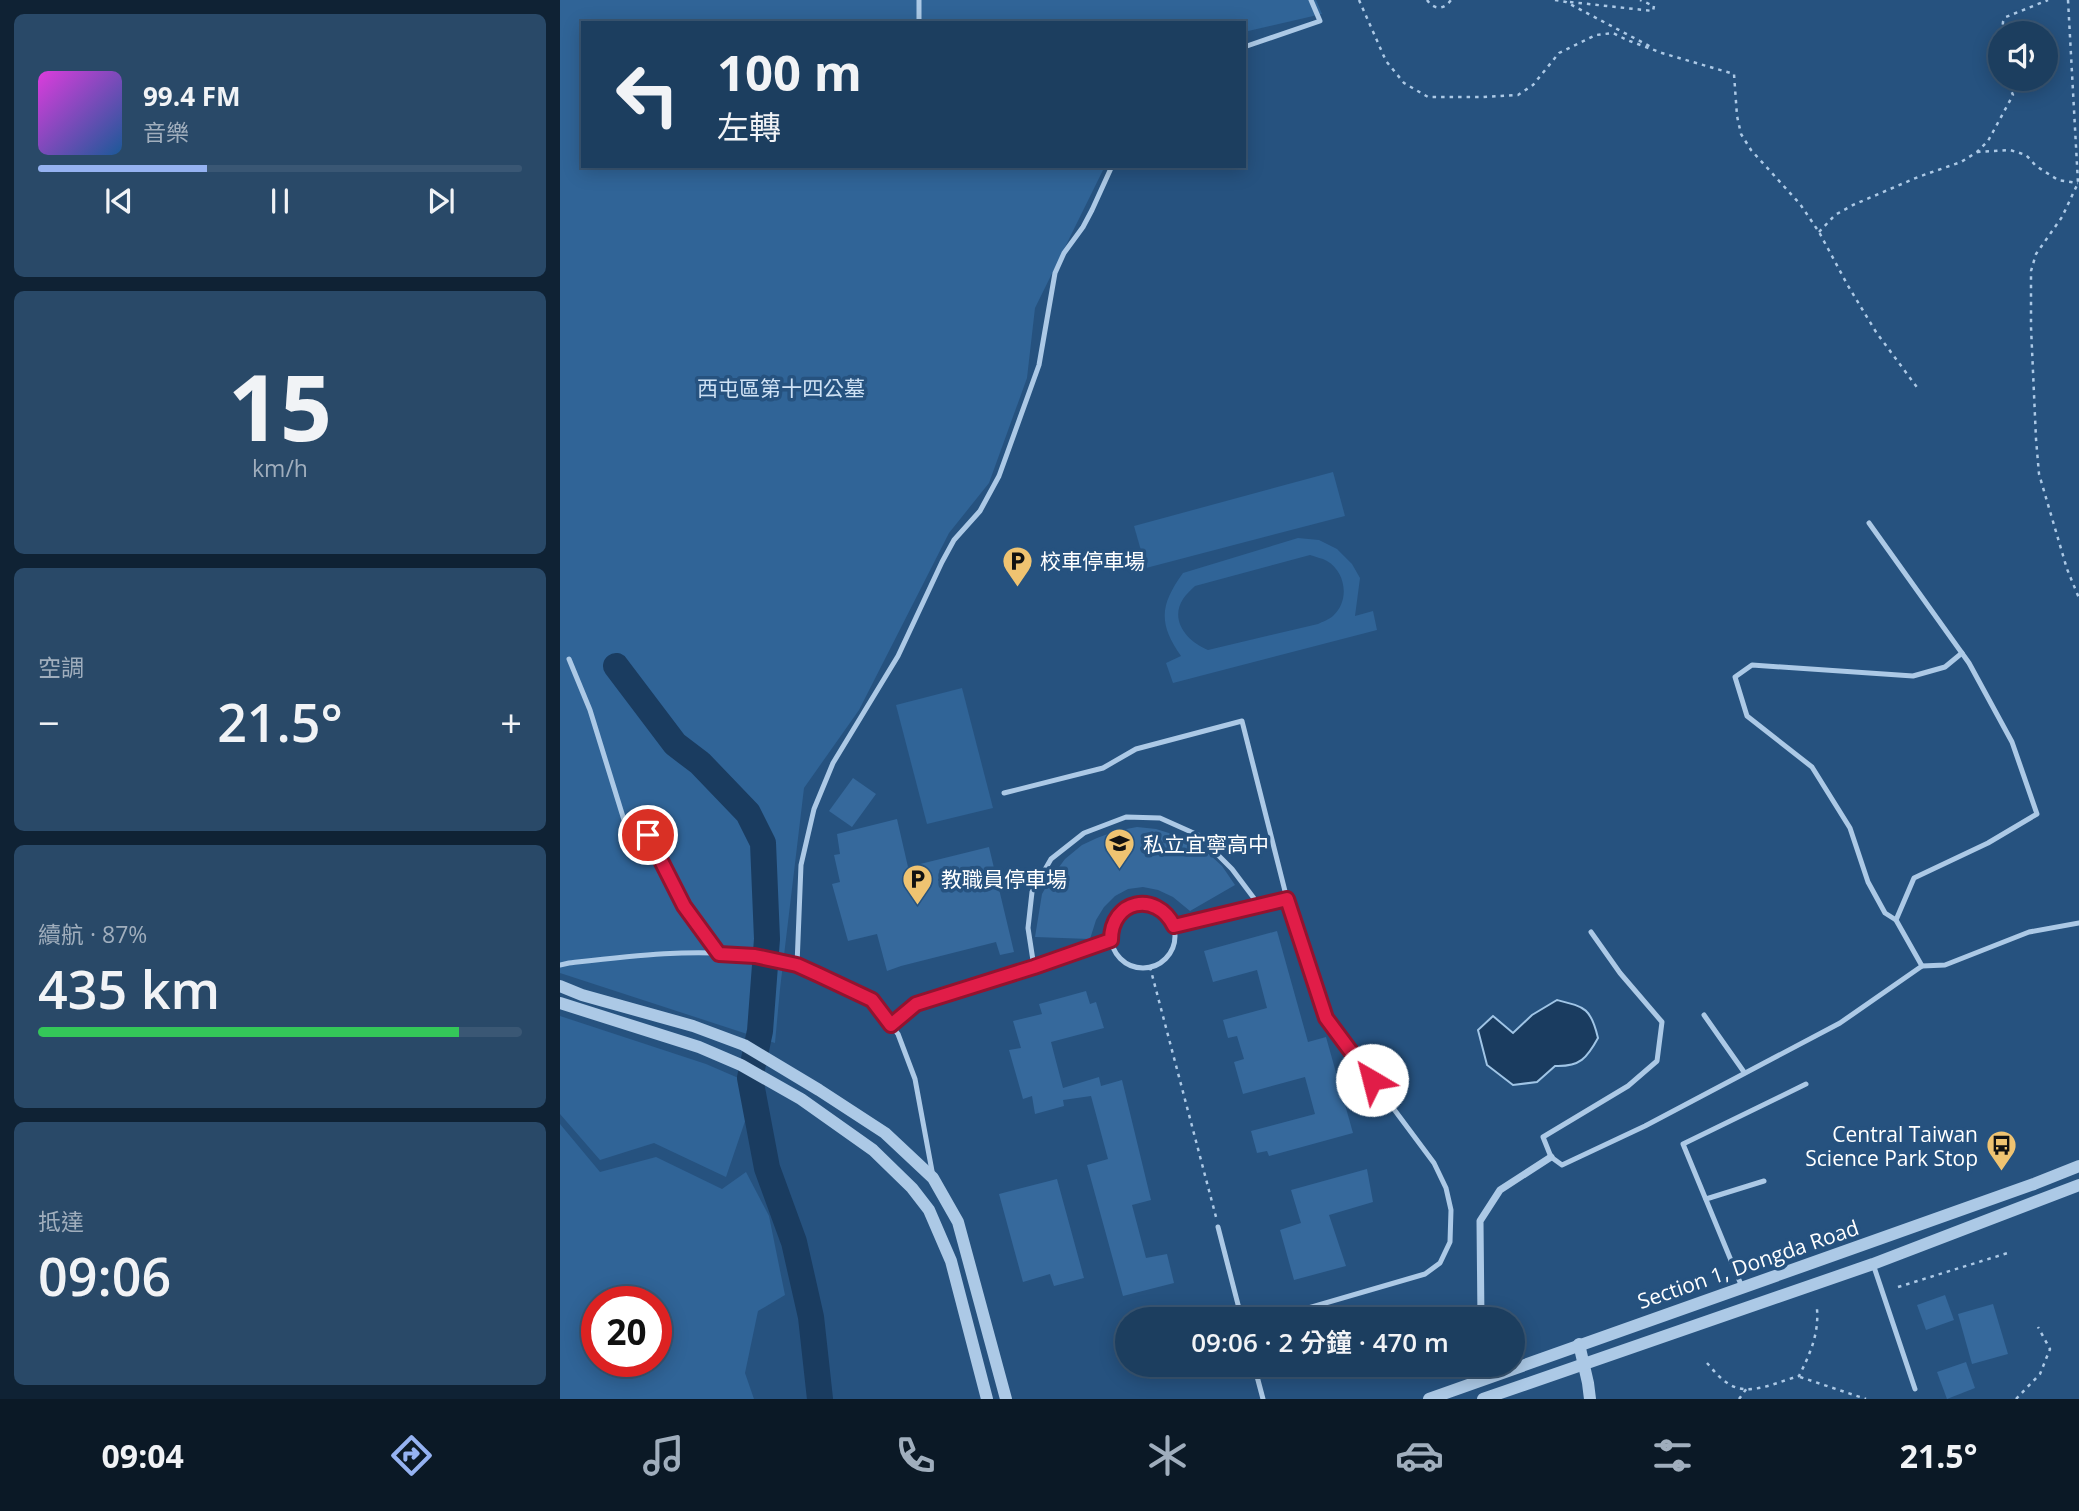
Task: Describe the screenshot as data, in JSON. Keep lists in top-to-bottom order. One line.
{"streets":{"street":["Section 1, Dongda Road"]},"parks":["西屯區第十四公墓"],"places":{"parking":["校車停車場","教職員停車場"],"school or university":["私立宜寧高中"],"bus stop":["Central Taiwan Science Park Stop"]},"page":{"turn":["100 m","左轉"],"song":["99.4 FM","音樂"],"tile":[["15","km/h"],"空調",["續航 · 87%","435 km"],["抵達","09:06"]],"heat":["−","21.5°","+"],"limit":"20","trip":"09:06 · 2 分鐘 · 470 m","tabs":["09:04","21.5°"]}}
